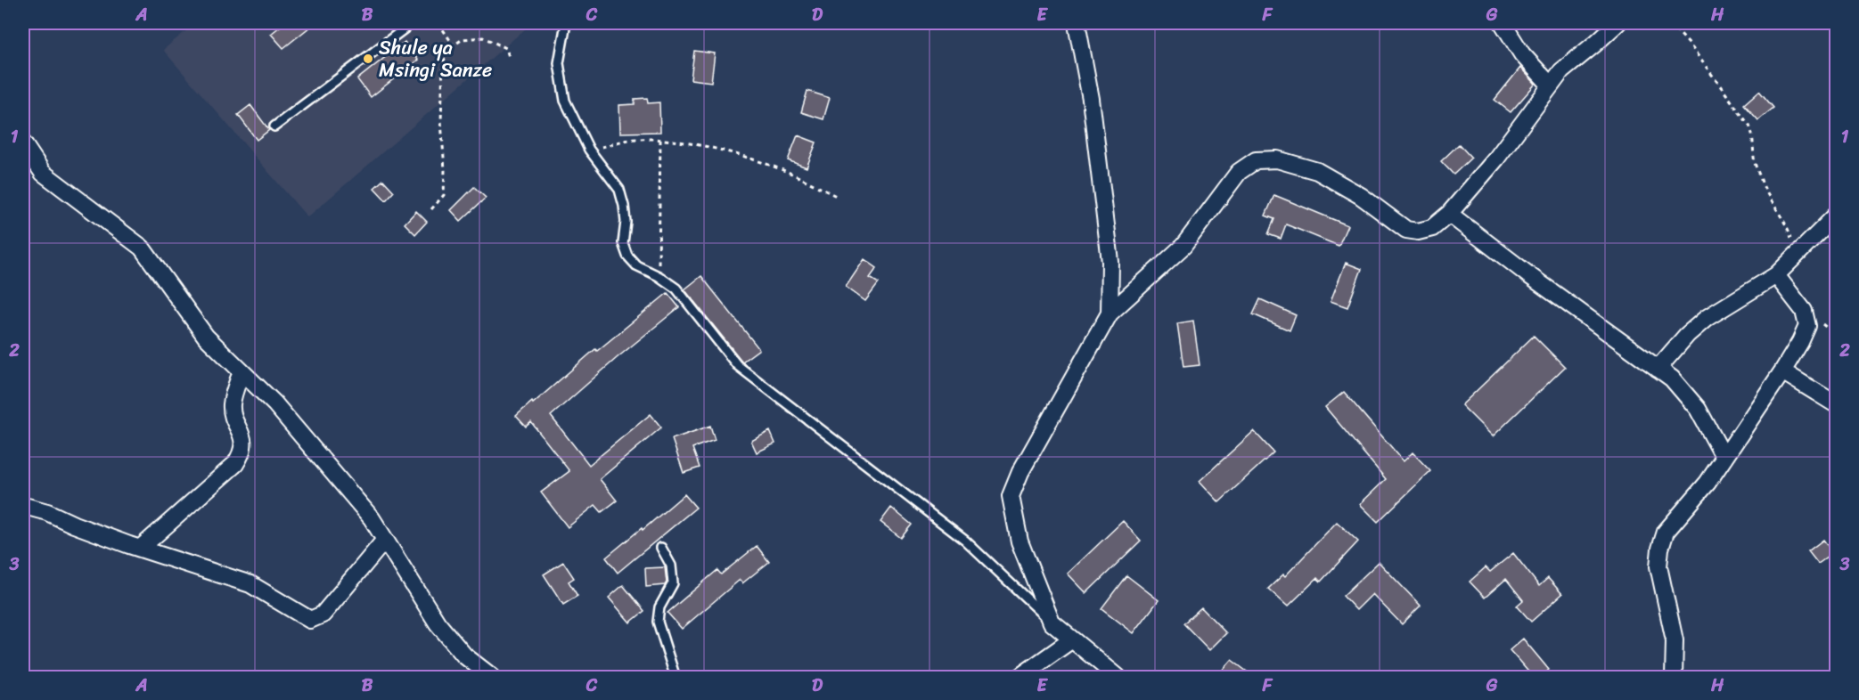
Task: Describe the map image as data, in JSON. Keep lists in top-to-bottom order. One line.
{"places":["Shule ya Msingi Sanze"],"grid":{"columns":["A","B","C","D","E","F","G","H"],"rows":["1","2","3"]}}
